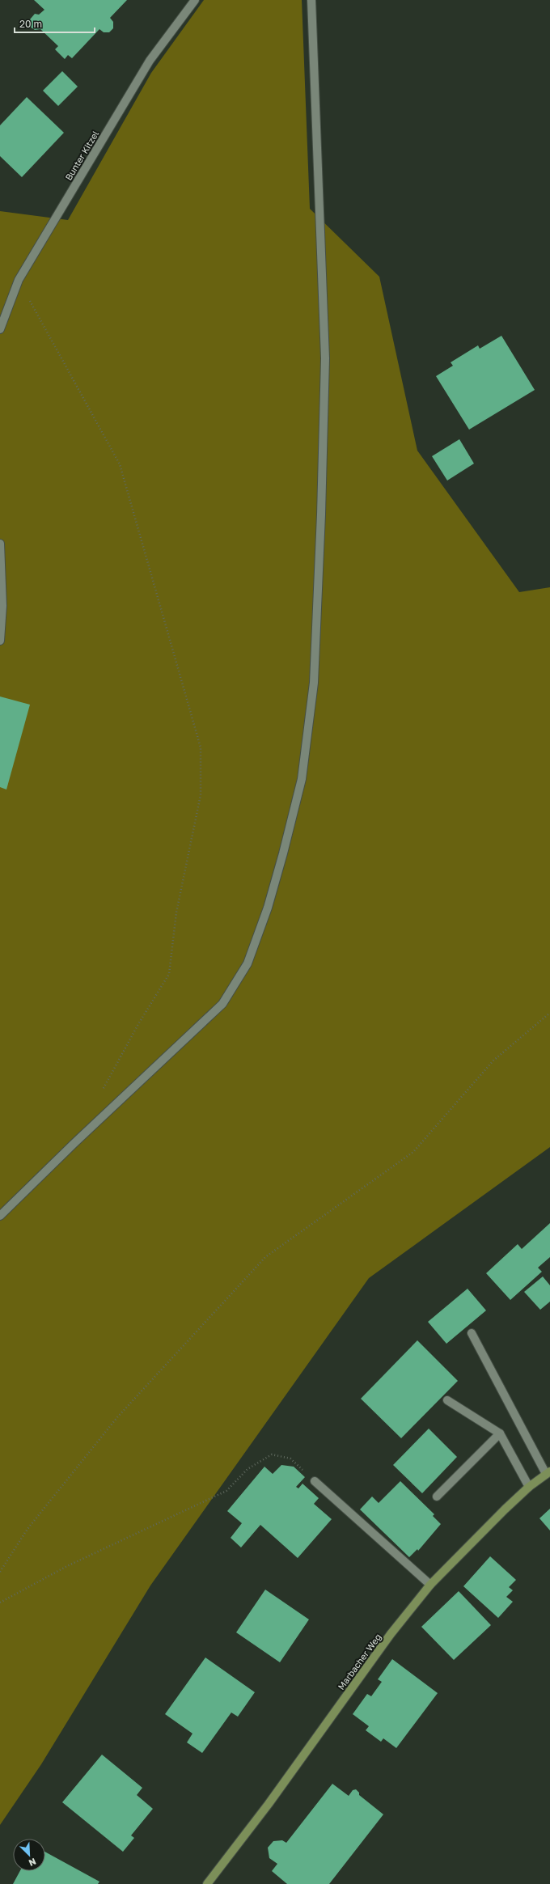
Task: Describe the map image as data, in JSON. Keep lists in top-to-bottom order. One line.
{"streets":{"main road":["Marbacher Weg"],"street":["Bunter Kitzel"]},"scale_bar":"20 m","north":"bottom right"}
